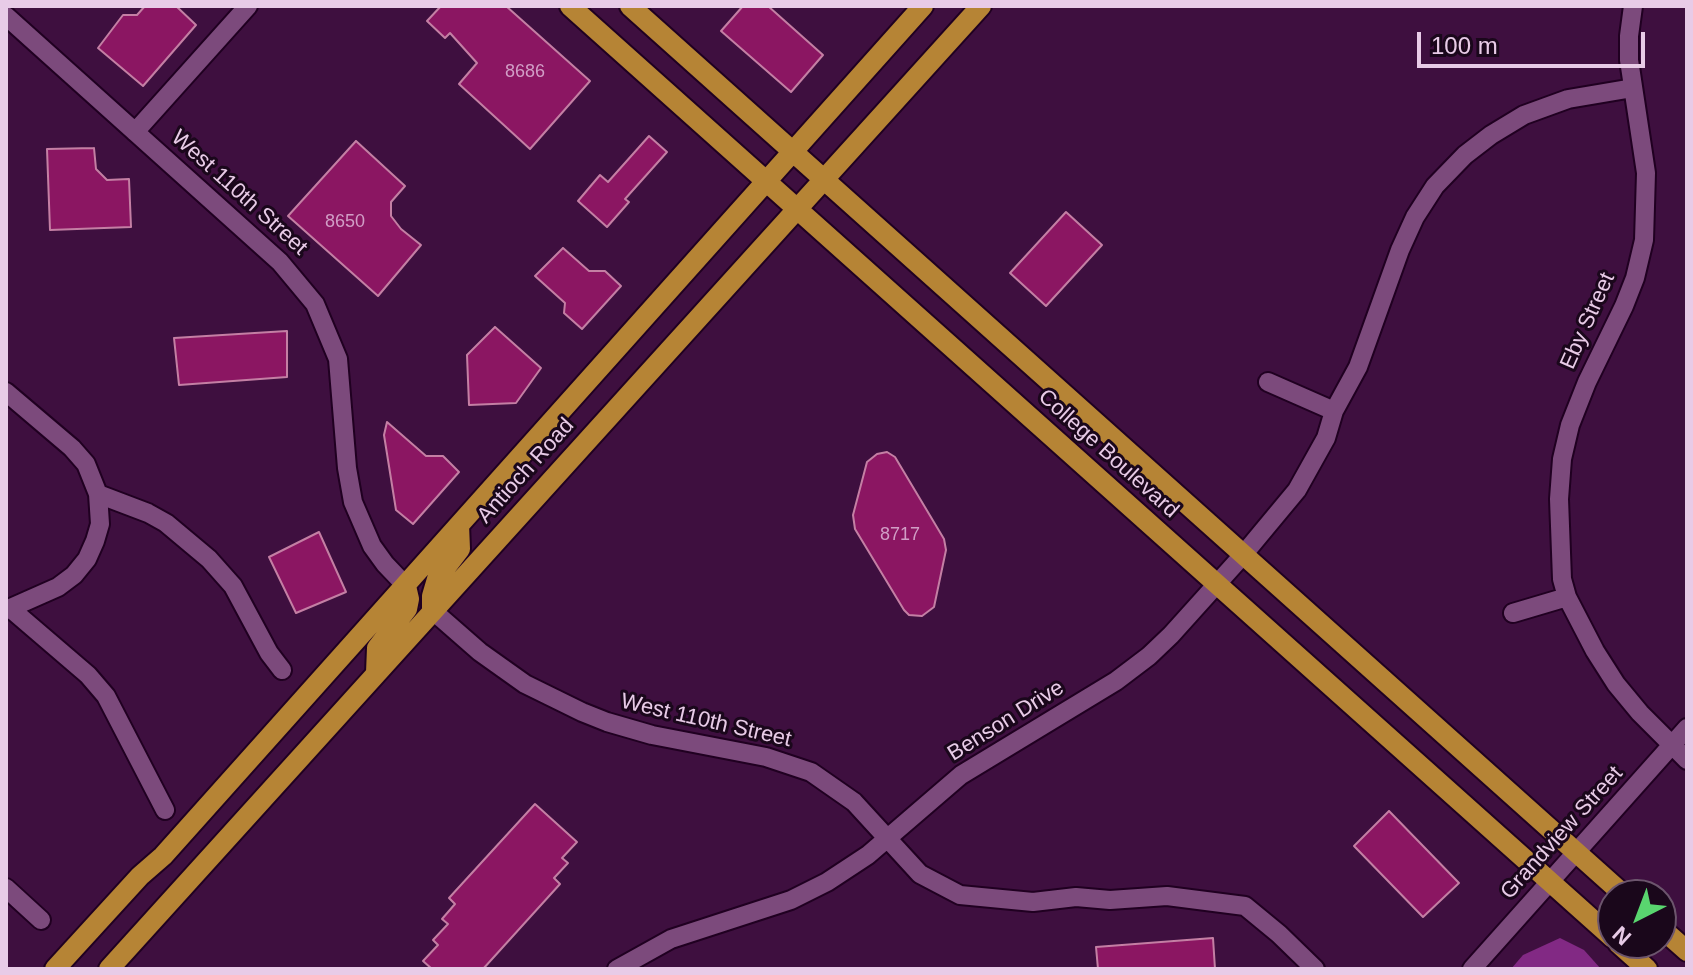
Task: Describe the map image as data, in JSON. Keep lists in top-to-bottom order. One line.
{"streets":{"main road":["College Boulevard","Antioch Road"],"street":["West 110th Street","Eby Street","Benson Drive","Grandview Street"]},"crossings":[["West 110th Street","Antioch Road"],["West 110th Street","Benson Drive"],["Eby Street","Benson Drive"],["Eby Street","Grandview Street"],["College Boulevard","Antioch Road"],["College Boulevard","Benson Drive"],["College Boulevard","Grandview Street"]],"house_numbers":["8686","8650","8717"],"scale_bar":"100 m","north":"bottom left"}
